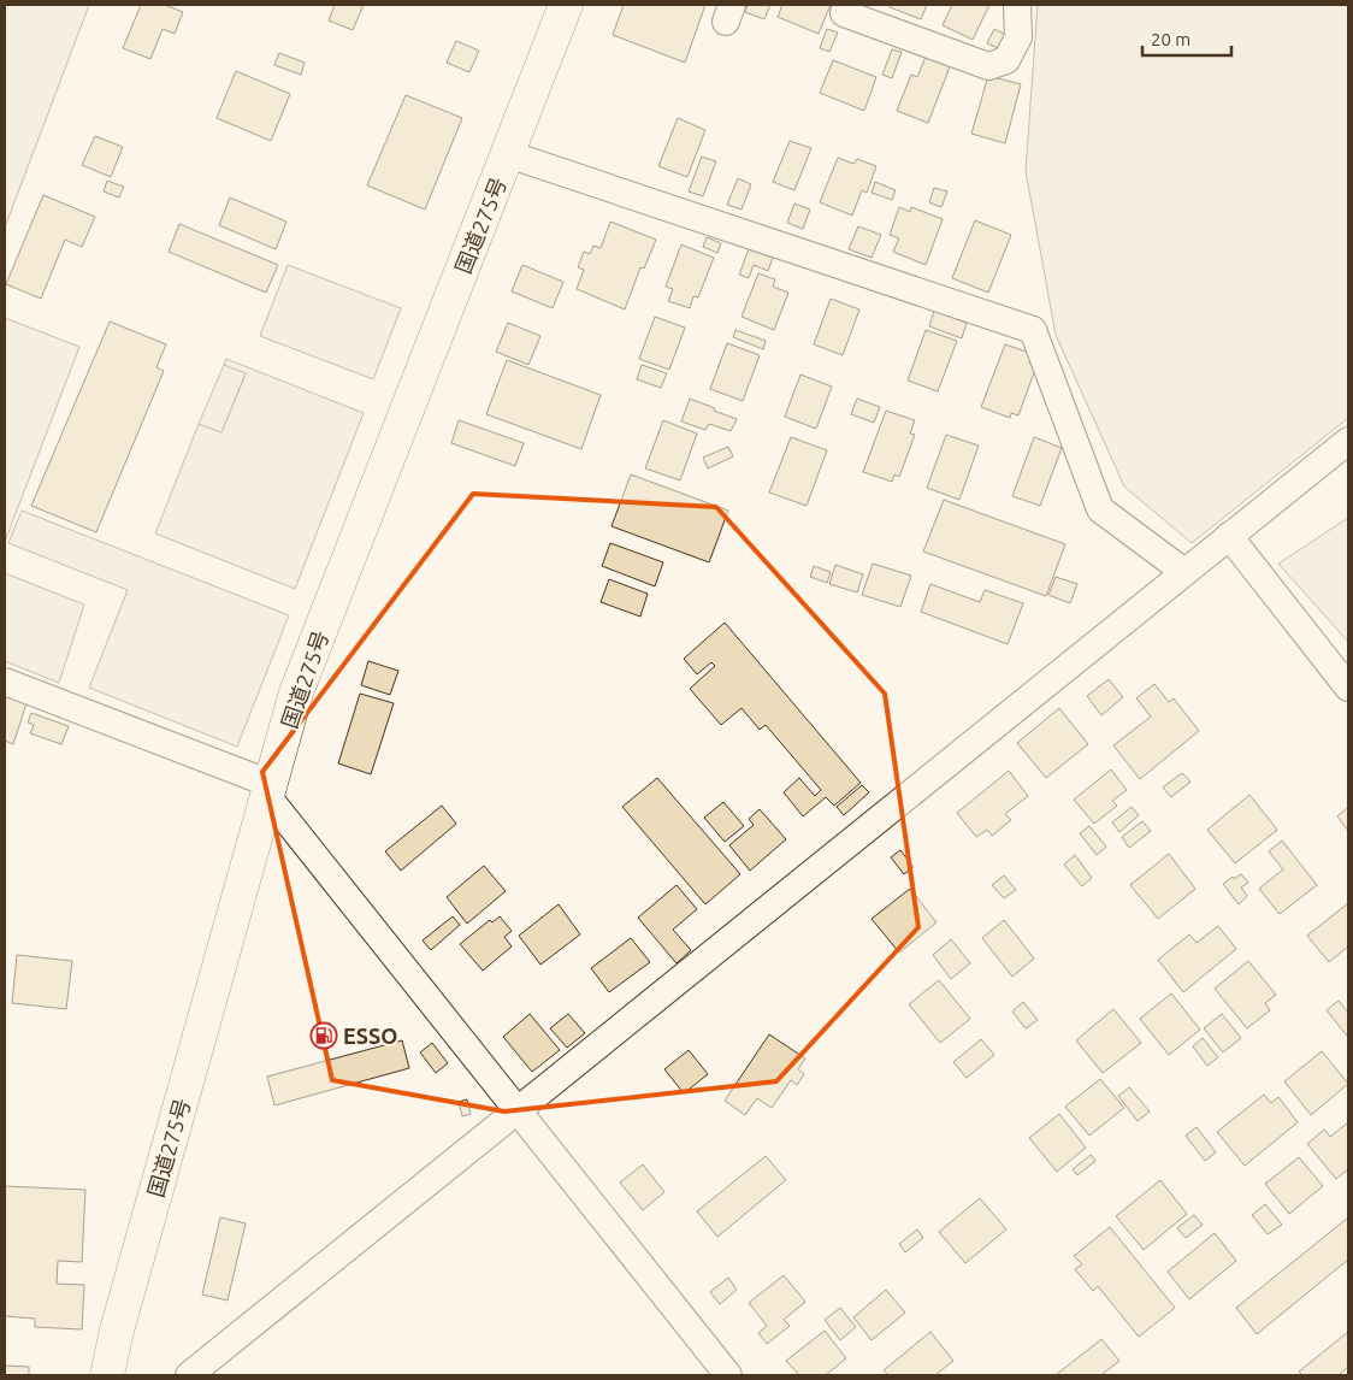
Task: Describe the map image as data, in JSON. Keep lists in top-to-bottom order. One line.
{"streets":{"highway":["国道275号"]},"places":{"fuel station":["ESSO"]},"scale_bar":"20 m"}
